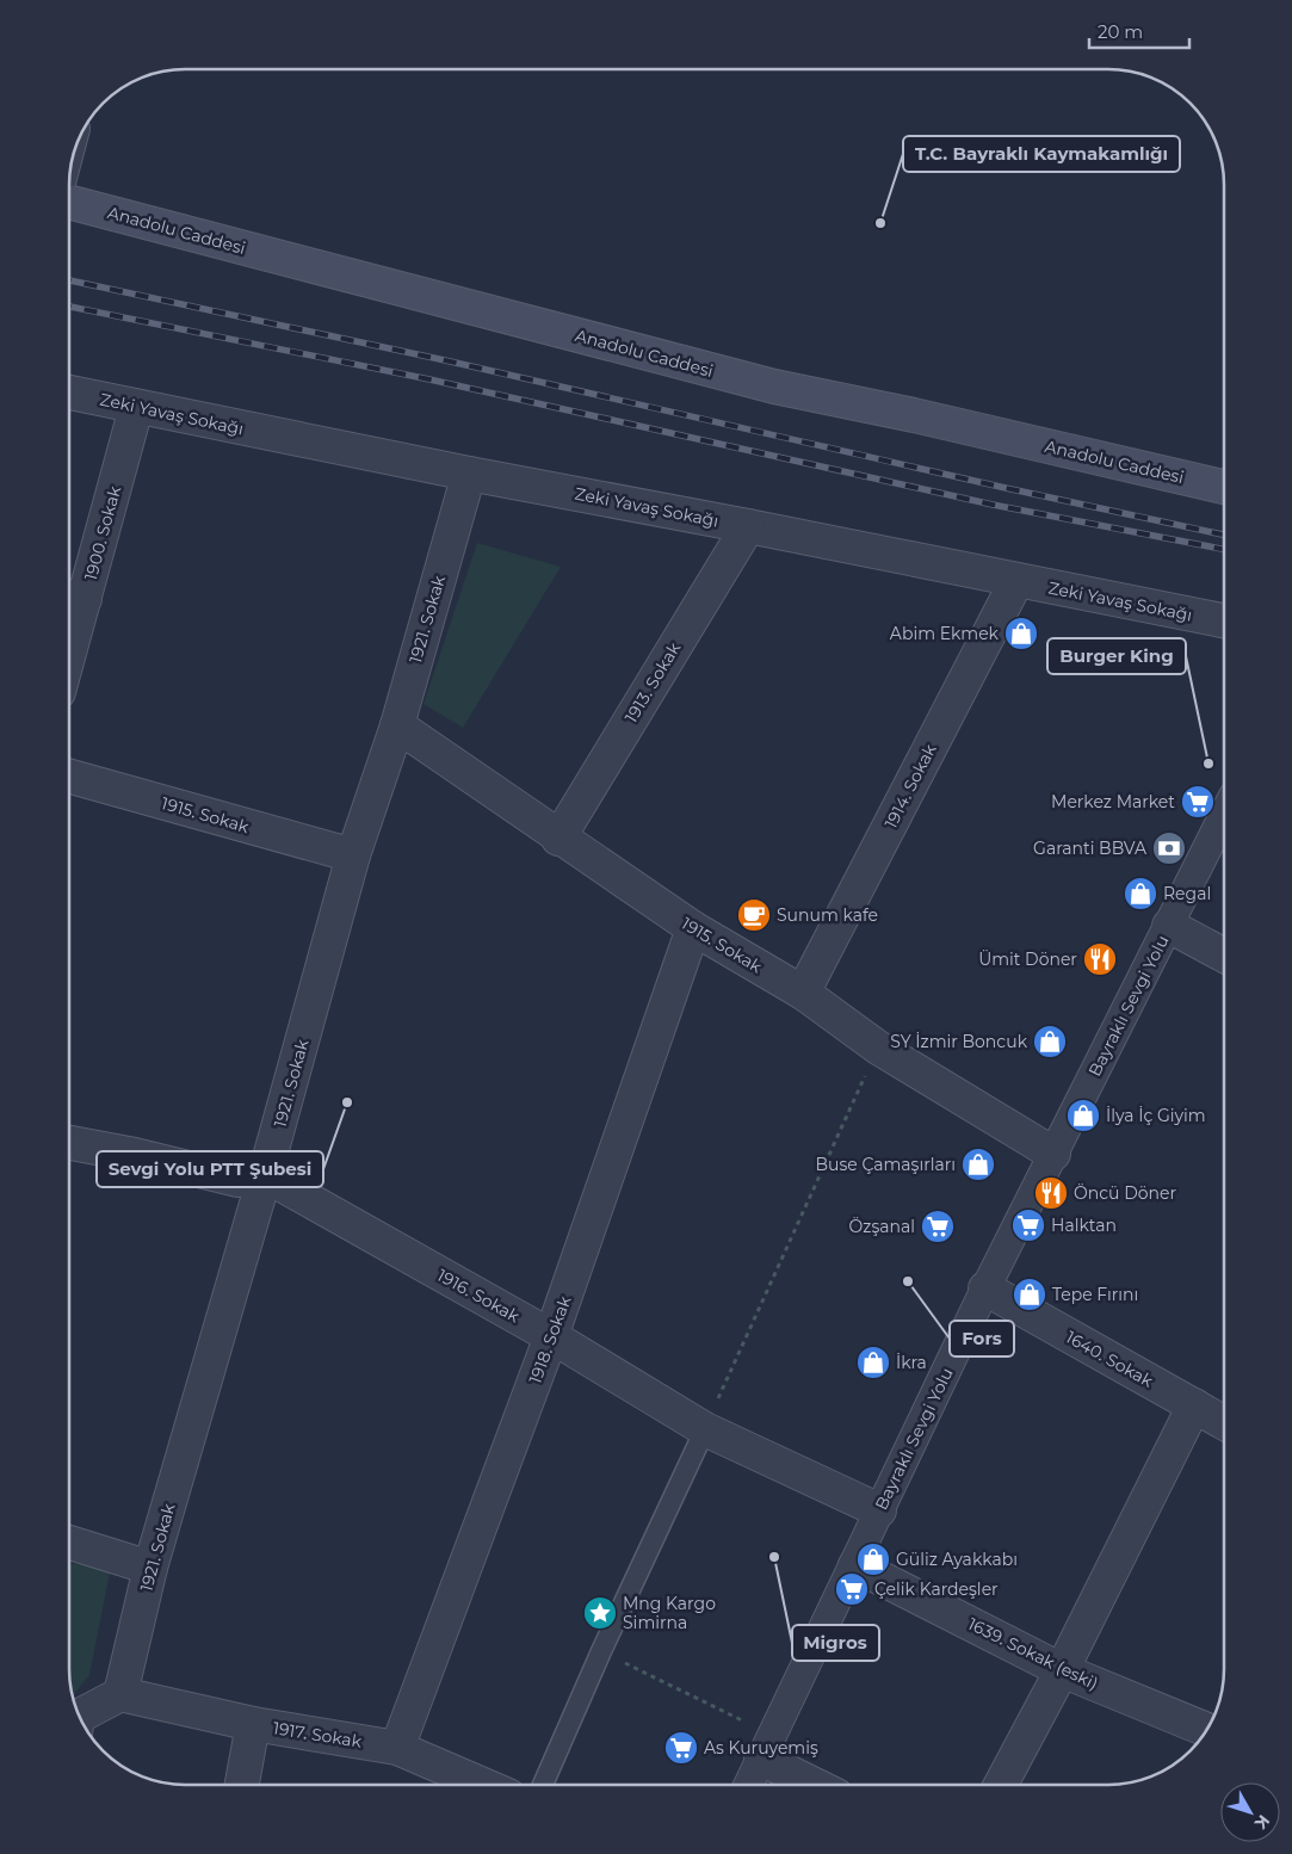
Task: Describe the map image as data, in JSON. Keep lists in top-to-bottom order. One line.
{"streets":{"main road":["Anadolu Caddesi"],"street":["Zeki Yavaş Sokağı","1900. Sokak","1921. Sokak","1913. Sokak","1914. Sokak","1915. Sokak","Bayraklı Sevgi Yolu","1916. Sokak","1918. Sokak","1640. Sokak","1639. Sokak (eski)","1917. Sokak"]},"crossings":[["Zeki Yavaş Sokağı","1900. Sokak"],["Zeki Yavaş Sokağı","1921. Sokak"],["Zeki Yavaş Sokağı","1913. Sokak"],["Zeki Yavaş Sokağı","1914. Sokak"],["1921. Sokak","1915. Sokak"],["1921. Sokak","1916. Sokak"],["1921. Sokak","1917. Sokak"],["1913. Sokak","1915. Sokak"],["1914. Sokak","1915. Sokak"],["1915. Sokak","Bayraklı Sevgi Yolu"],["1915. Sokak","1918. Sokak"],["Bayraklı Sevgi Yolu","1916. Sokak"],["Bayraklı Sevgi Yolu","1640. Sokak"],["Bayraklı Sevgi Yolu","1639. Sokak (eski)"],["1916. Sokak","1918. Sokak"],["1918. Sokak","1917. Sokak"]],"places":{"other":["T.C. Bayraklı Kaymakamlığı","Burger King","Sevgi Yolu PTT Şubesi","Fors","Migros"],"shop":["Abim Ekmek","Regal","SY İzmir Boncuk","İlya İç Giyim","Buse Çamaşırları","Tepe Fırını","İkra","Güliz Ayakkabı"],"supermarket":["Merkez Market","Halktan","Özşanal","Çelik Kardeşler","As Kuruyemiş"],"bank":["Garanti BBVA"],"cafe":["Sunum kafe"],"restaurant":["Ümit Döner","Öncü Döner"],"place":["Mng Kargo Simirna"]},"scale_bar":"20 m","north":"bottom right"}
